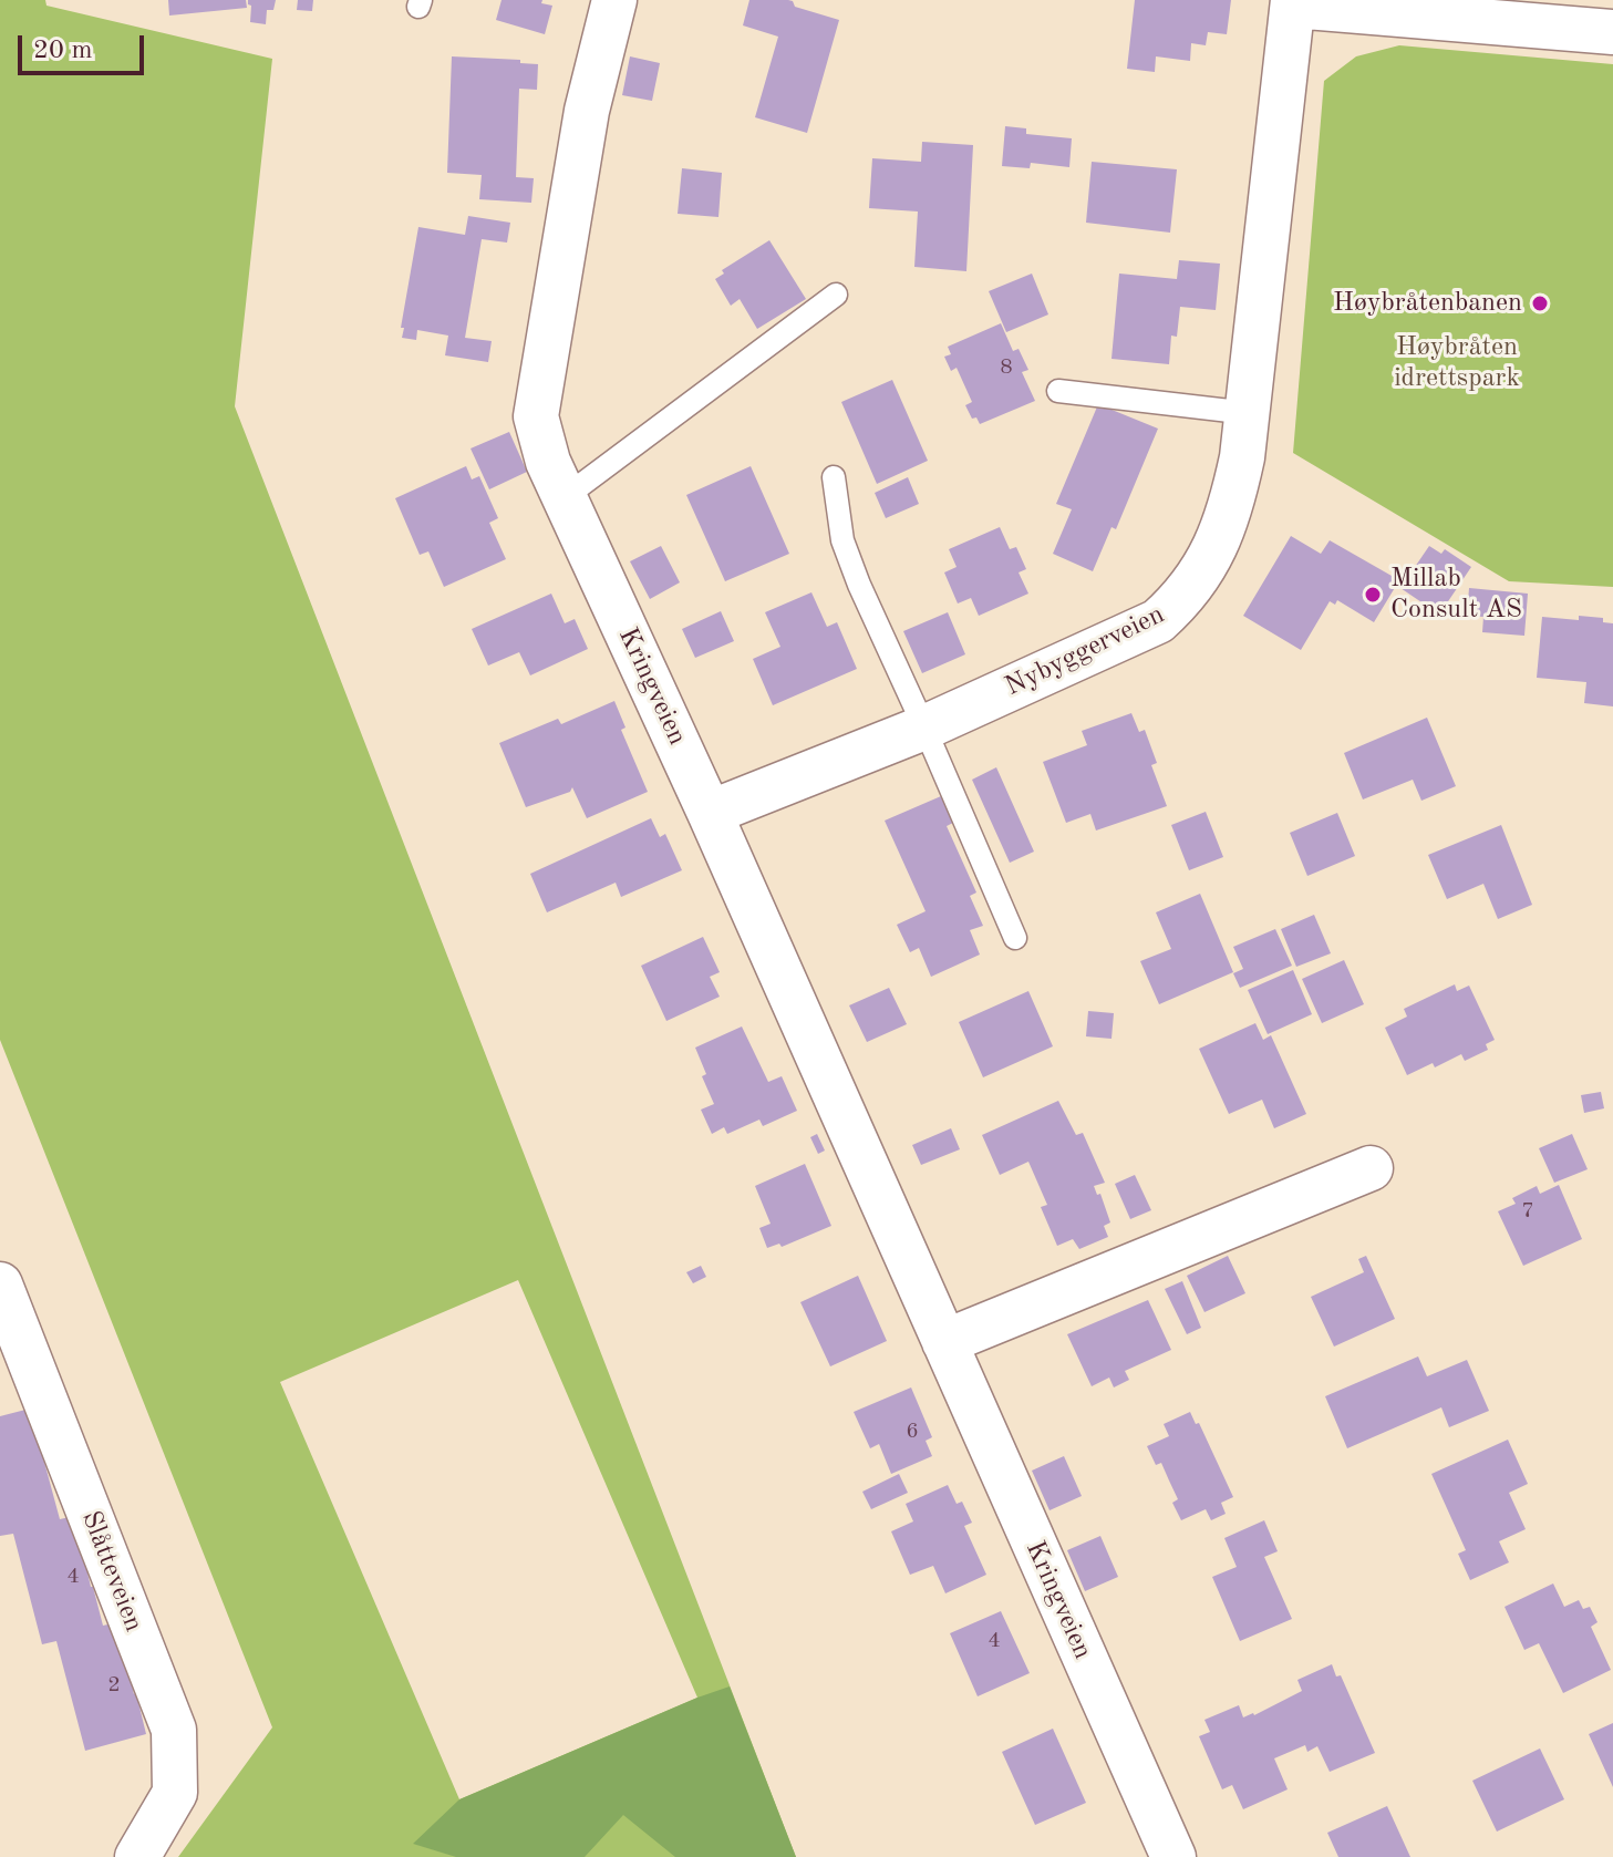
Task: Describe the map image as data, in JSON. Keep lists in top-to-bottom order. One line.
{"streets":{"street":["Nybyggerveien","Kringveien","Slåtteveien"]},"crossings":[["Nybyggerveien","Kringveien"]],"parks":["Høybråten idrettspark"],"places":["Høybråtenbanen","Millab Consult AS"],"house_numbers":["8","7","6","4","4","2"],"scale_bar":"20 m"}
